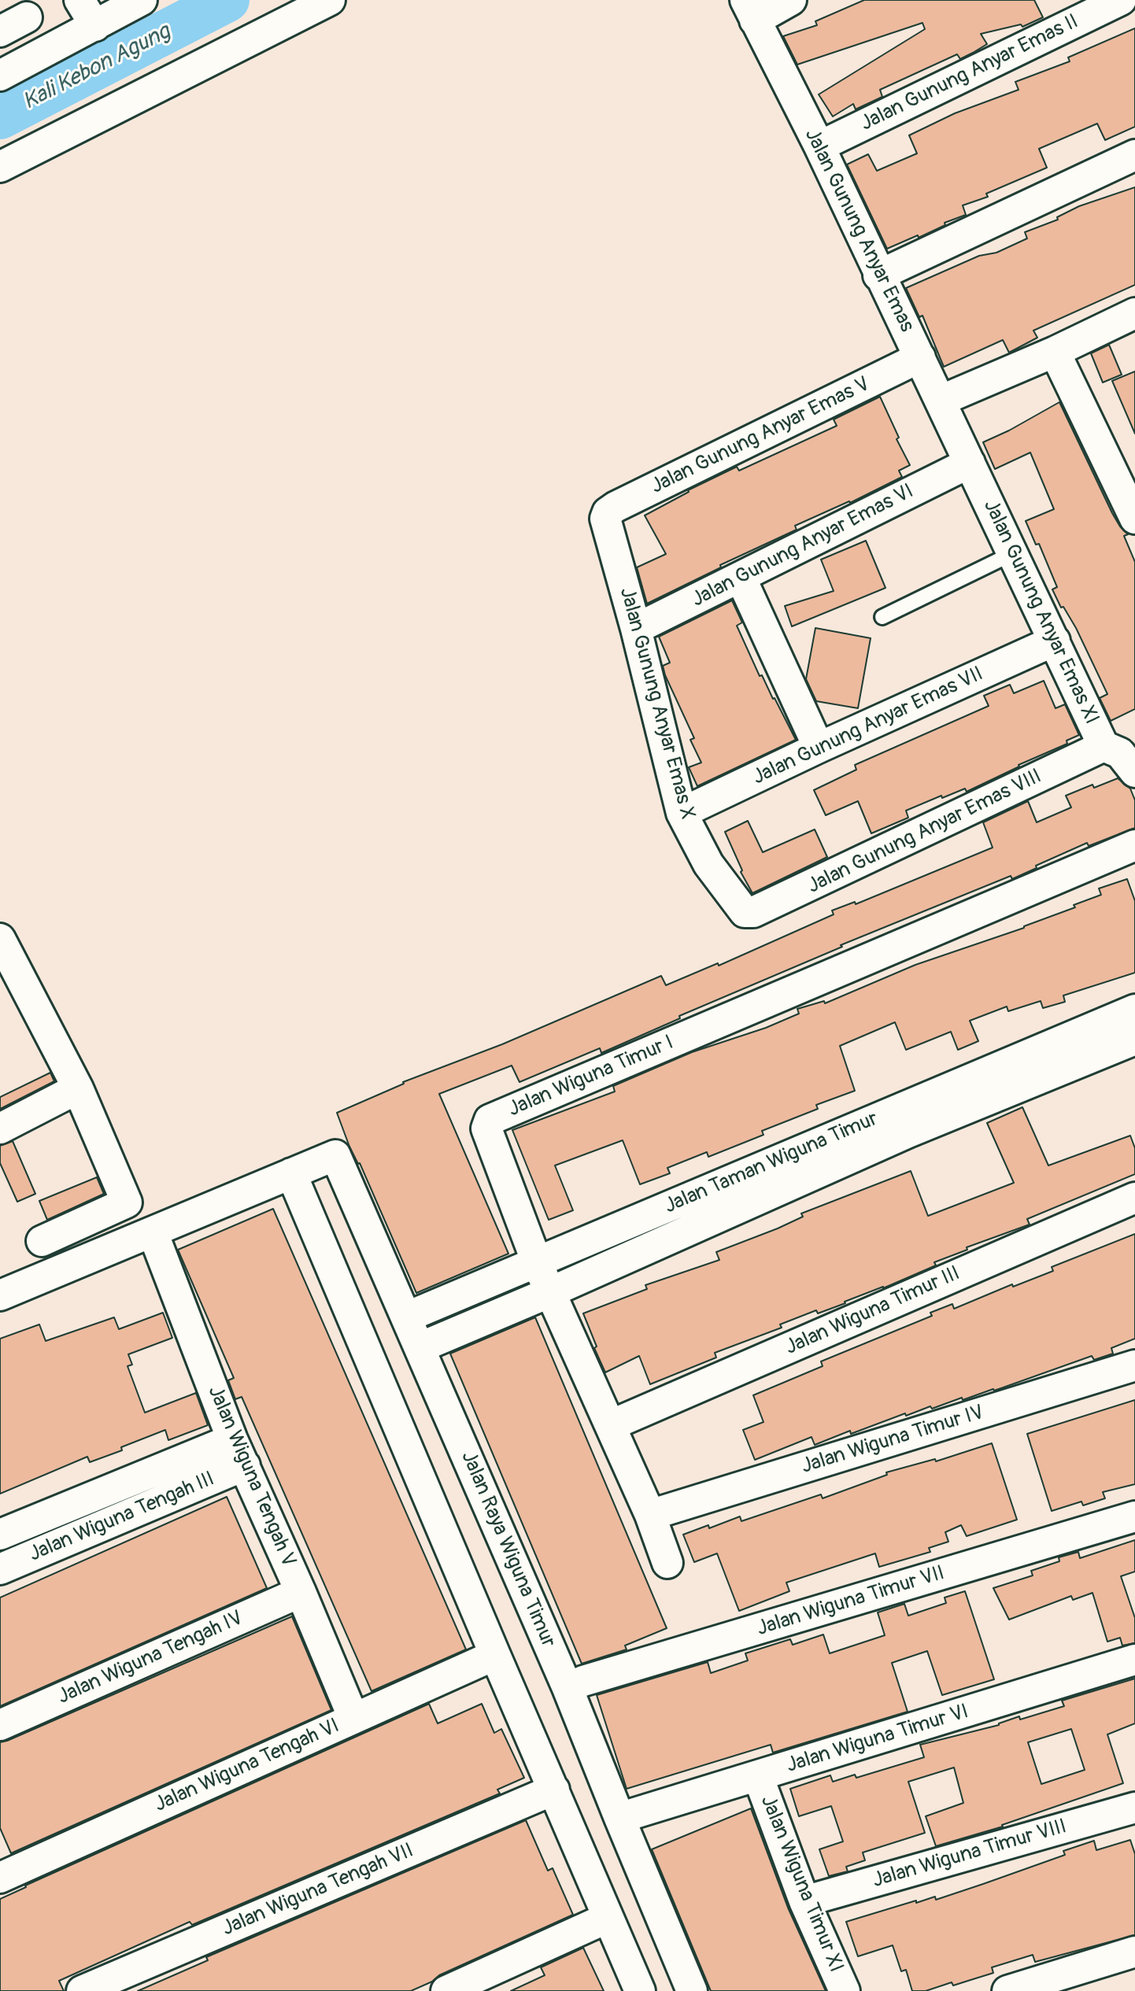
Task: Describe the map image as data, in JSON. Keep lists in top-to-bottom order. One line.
{"streets":{"street":["Jalan Gunung Anyar Emas II","Jalan Gunung Anyar Emas","Jalan Gunung Anyar Emas V","Jalan Gunung Anyar Emas VI","Jalan Gunung Anyar Emas XI","Jalan Gunung Anyar Emas X","Jalan Gunung Anyar Emas VII","Jalan Gunung Anyar Emas VIII","Jalan Wiguna Timur I","Jalan Taman Wiguna Timur","Jalan Wiguna Timur III","Jalan Wiguna Timur IV","Jalan Wiguna Tengah V","Jalan Wiguna Tengah III","Jalan Raya Wiguna Timur","Jalan Wiguna Timur VII","Jalan Wiguna Tengah IV","Jalan Wiguna Timur VI","Jalan Wiguna Tengah VI","Jalan Wiguna Timur VIII","Jalan Wiguna Timur XI","Jalan Wiguna Tengah VII"]},"crossings":[["Jalan Gunung Anyar Emas II","Jalan Gunung Anyar Emas"],["Jalan Gunung Anyar Emas","Jalan Gunung Anyar Emas V"],["Jalan Gunung Anyar Emas","Jalan Gunung Anyar Emas VI"],["Jalan Gunung Anyar Emas","Jalan Gunung Anyar Emas XI"],["Jalan Gunung Anyar Emas V","Jalan Gunung Anyar Emas X"],["Jalan Gunung Anyar Emas VI","Jalan Gunung Anyar Emas XI"],["Jalan Gunung Anyar Emas VI","Jalan Gunung Anyar Emas X"],["Jalan Gunung Anyar Emas XI","Jalan Gunung Anyar Emas VII"],["Jalan Gunung Anyar Emas XI","Jalan Gunung Anyar Emas VIII"],["Jalan Gunung Anyar Emas X","Jalan Gunung Anyar Emas VII"],["Jalan Gunung Anyar Emas X","Jalan Gunung Anyar Emas VIII"],["Jalan Wiguna Timur I","Jalan Taman Wiguna Timur"],["Jalan Wiguna Timur I","Jalan Wiguna Timur III"],["Jalan Wiguna Timur I","Jalan Wiguna Timur IV"],["Jalan Taman Wiguna Timur","Jalan Raya Wiguna Timur"],["Jalan Wiguna Tengah V","Jalan Wiguna Tengah III"],["Jalan Wiguna Tengah V","Jalan Raya Wiguna Timur"],["Jalan Wiguna Tengah V","Jalan Wiguna Tengah IV"],["Jalan Wiguna Tengah V","Jalan Wiguna Tengah VI"],["Jalan Raya Wiguna Timur","Jalan Wiguna Timur VII"],["Jalan Raya Wiguna Timur","Jalan Wiguna Timur VI"],["Jalan Wiguna Timur VI","Jalan Wiguna Timur XI"],["Jalan Wiguna Timur VIII","Jalan Wiguna Timur XI"]],"water":["Kali Kebon Agung"]}
